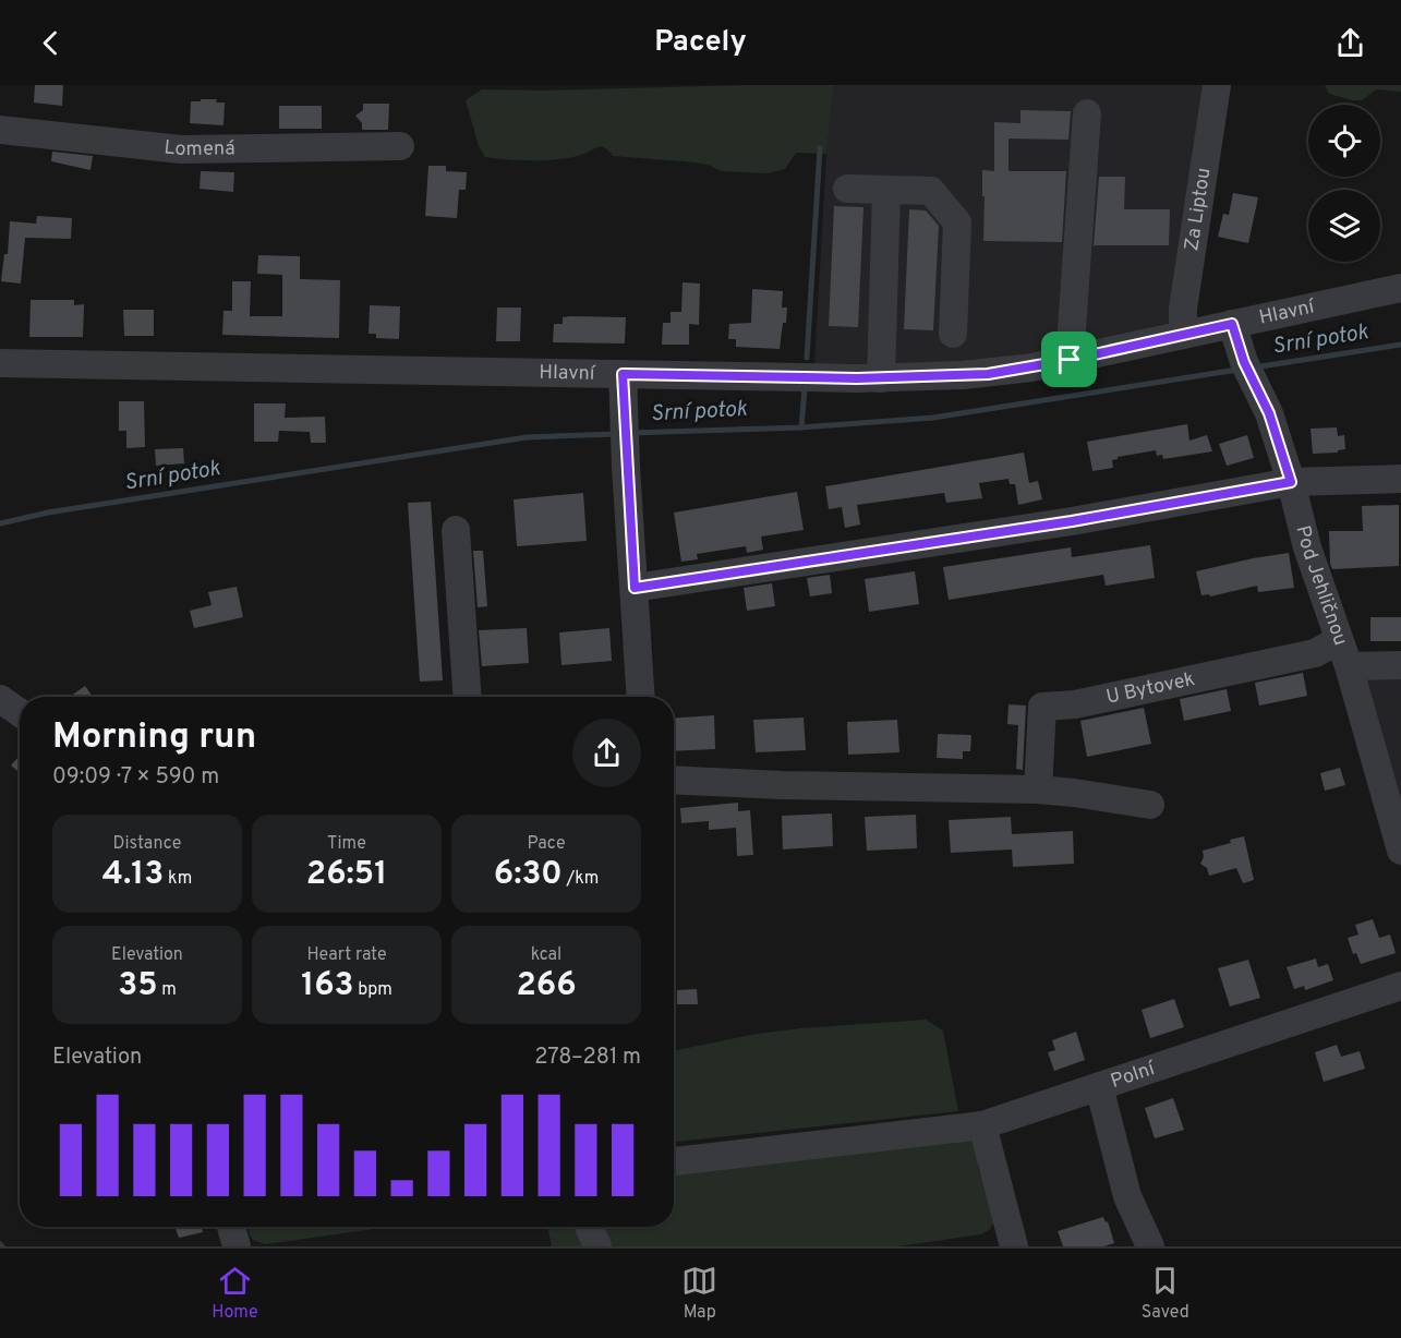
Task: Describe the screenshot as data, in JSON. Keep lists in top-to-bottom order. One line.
{"streets":{"street":["Lomená","Za Liptou","Hlavní","Pod Jehličnou","U Bytovek","Polní"]},"crossings":[["Za Liptou","Hlavní"],["Hlavní","Pod Jehličnou"],["Pod Jehličnou","U Bytovek"]],"water":["Srní potok"],"page":{"header":"Pacely","heading":["Morning run","09:09 · 7 × 590 m"],"stats":[["Distance","4.13 km"],["Time","26:51"],["Pace","6:30 /km"],["Elevation","35 m"],["Heart rate","163 bpm"],["kcal","266"]],"chart":["Elevation","278–281 m"],"tabs":["Home","Map","Saved"]}}
